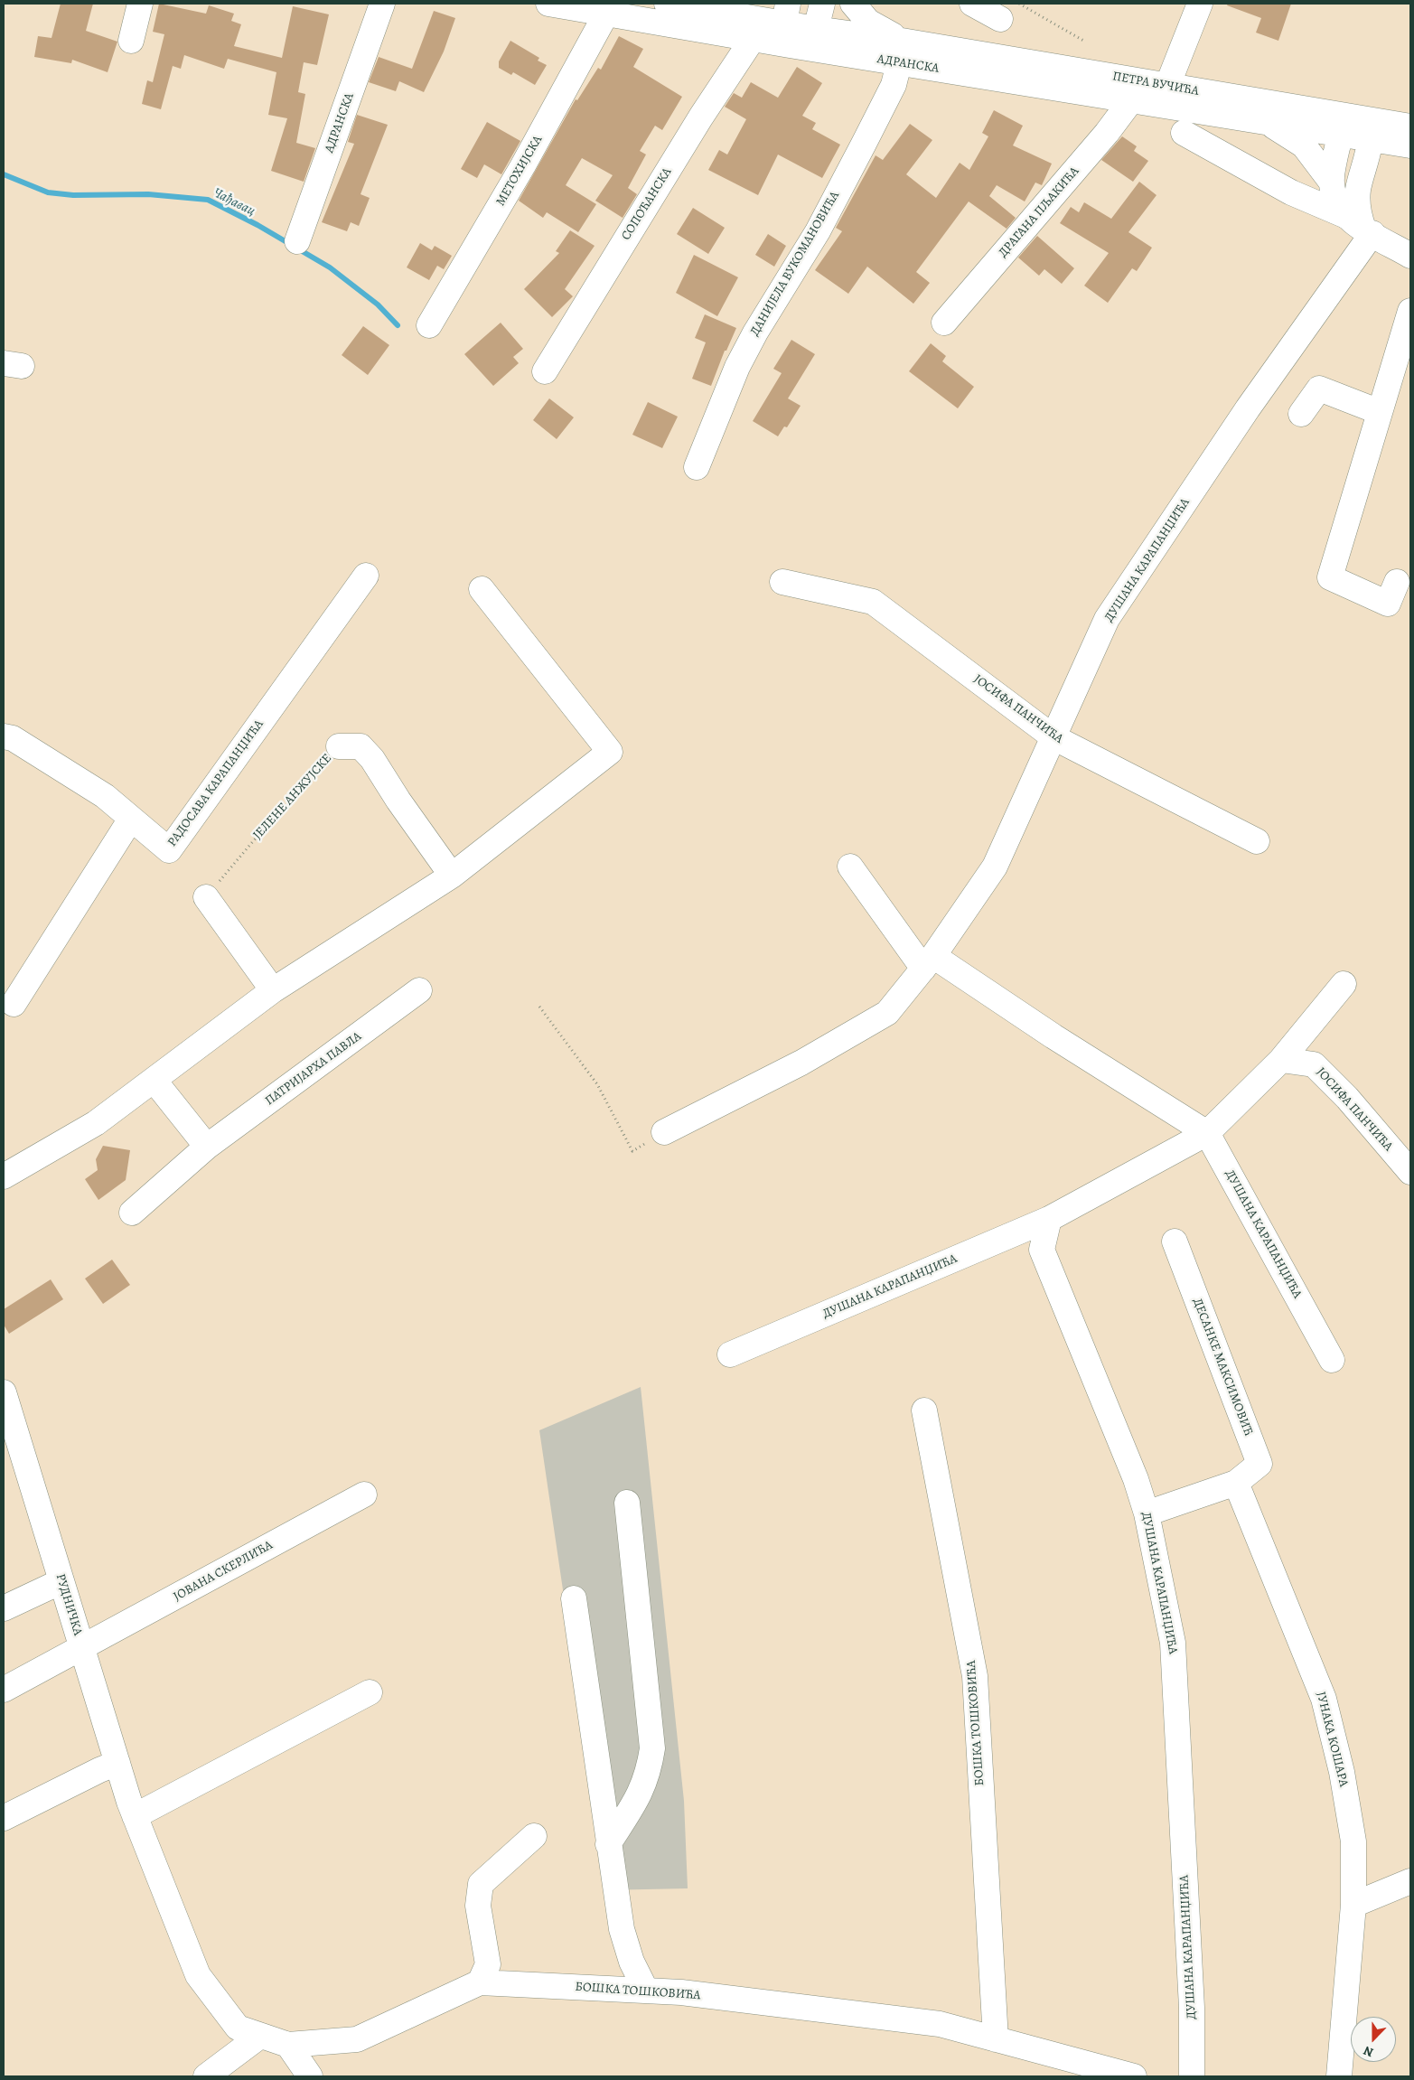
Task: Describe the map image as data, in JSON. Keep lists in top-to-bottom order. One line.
{"streets":{"street":["АДРАНСКА","ПЕТРА ВУЧИЋА","МЕТОХИЈСКА","СОПОЋАНСКА","ДРАГАНА ПЉАКИЋА","ДАНИЈЕЛА ВУКОМАНОВИЋА","ДУШАНА КАРАПАНЏИЋА","ЈОСИФА ПАНЧИЋА","РАДОСАВА КАРАПАНЏИЋА","ЈЕЛЕНЕ АНЖУЈСКЕ","ПАТРИЈАРХА ПАВЛА","ДЕСАНКЕ МАКСИМОВИЋ","ЈОВАНА СКЕРЛИЋА","РУДНИЧКА","БОШКА ТОШКОВИЋА","ЈУНАКА КОШАРА"]},"crossings":[["АДРАНСКА","ПЕТРА ВУЧИЋА"],["АДРАНСКА","МЕТОХИЈСКА"],["АДРАНСКА","СОПОЋАНСКА"],["АДРАНСКА","ДРАГАНА ПЉАКИЋА"],["АДРАНСКА","ДАНИЈЕЛА ВУКОМАНОВИЋА"],["ПЕТРА ВУЧИЋА","ДАНИЈЕЛА ВУКОМАНОВИЋА"],["ДУШАНА КАРАПАНЏИЋА","ЈОСИФА ПАНЧИЋА"],["ДЕСАНКЕ МАКСИМОВИЋ","ЈУНАКА КОШАРА"],["ЈОВАНА СКЕРЛИЋА","РУДНИЧКА"],["РУДНИЧКА","БОШКА ТОШКОВИЋА"]],"water":["Чађавац"],"north":"bottom"}
